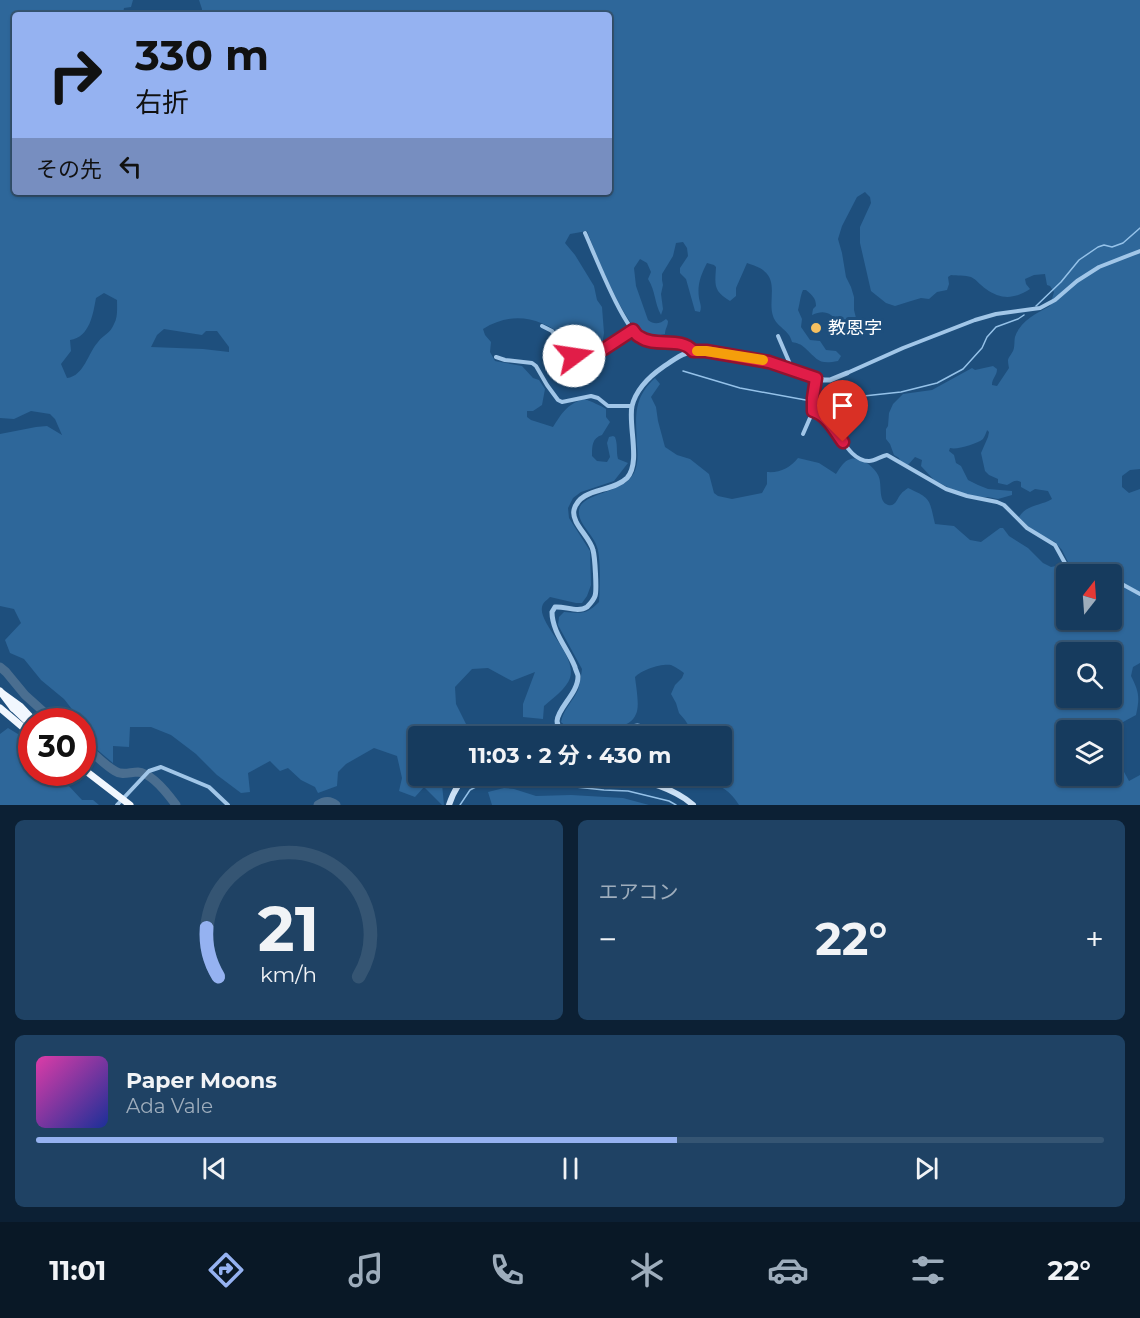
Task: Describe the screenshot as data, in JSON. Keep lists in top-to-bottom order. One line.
{"places":["教恩字"],"north":"top","page":{"turn":["330 m","右折"],"then":"その先","limit":"30","trip":"11:03 · 2 分 · 430 m","tile":"エアコン","heat":["−","22°","+"],"song":["Paper Moons","Ada Vale"],"tabs":["11:01","22°"],"gauge":["21","km/h"]}}
